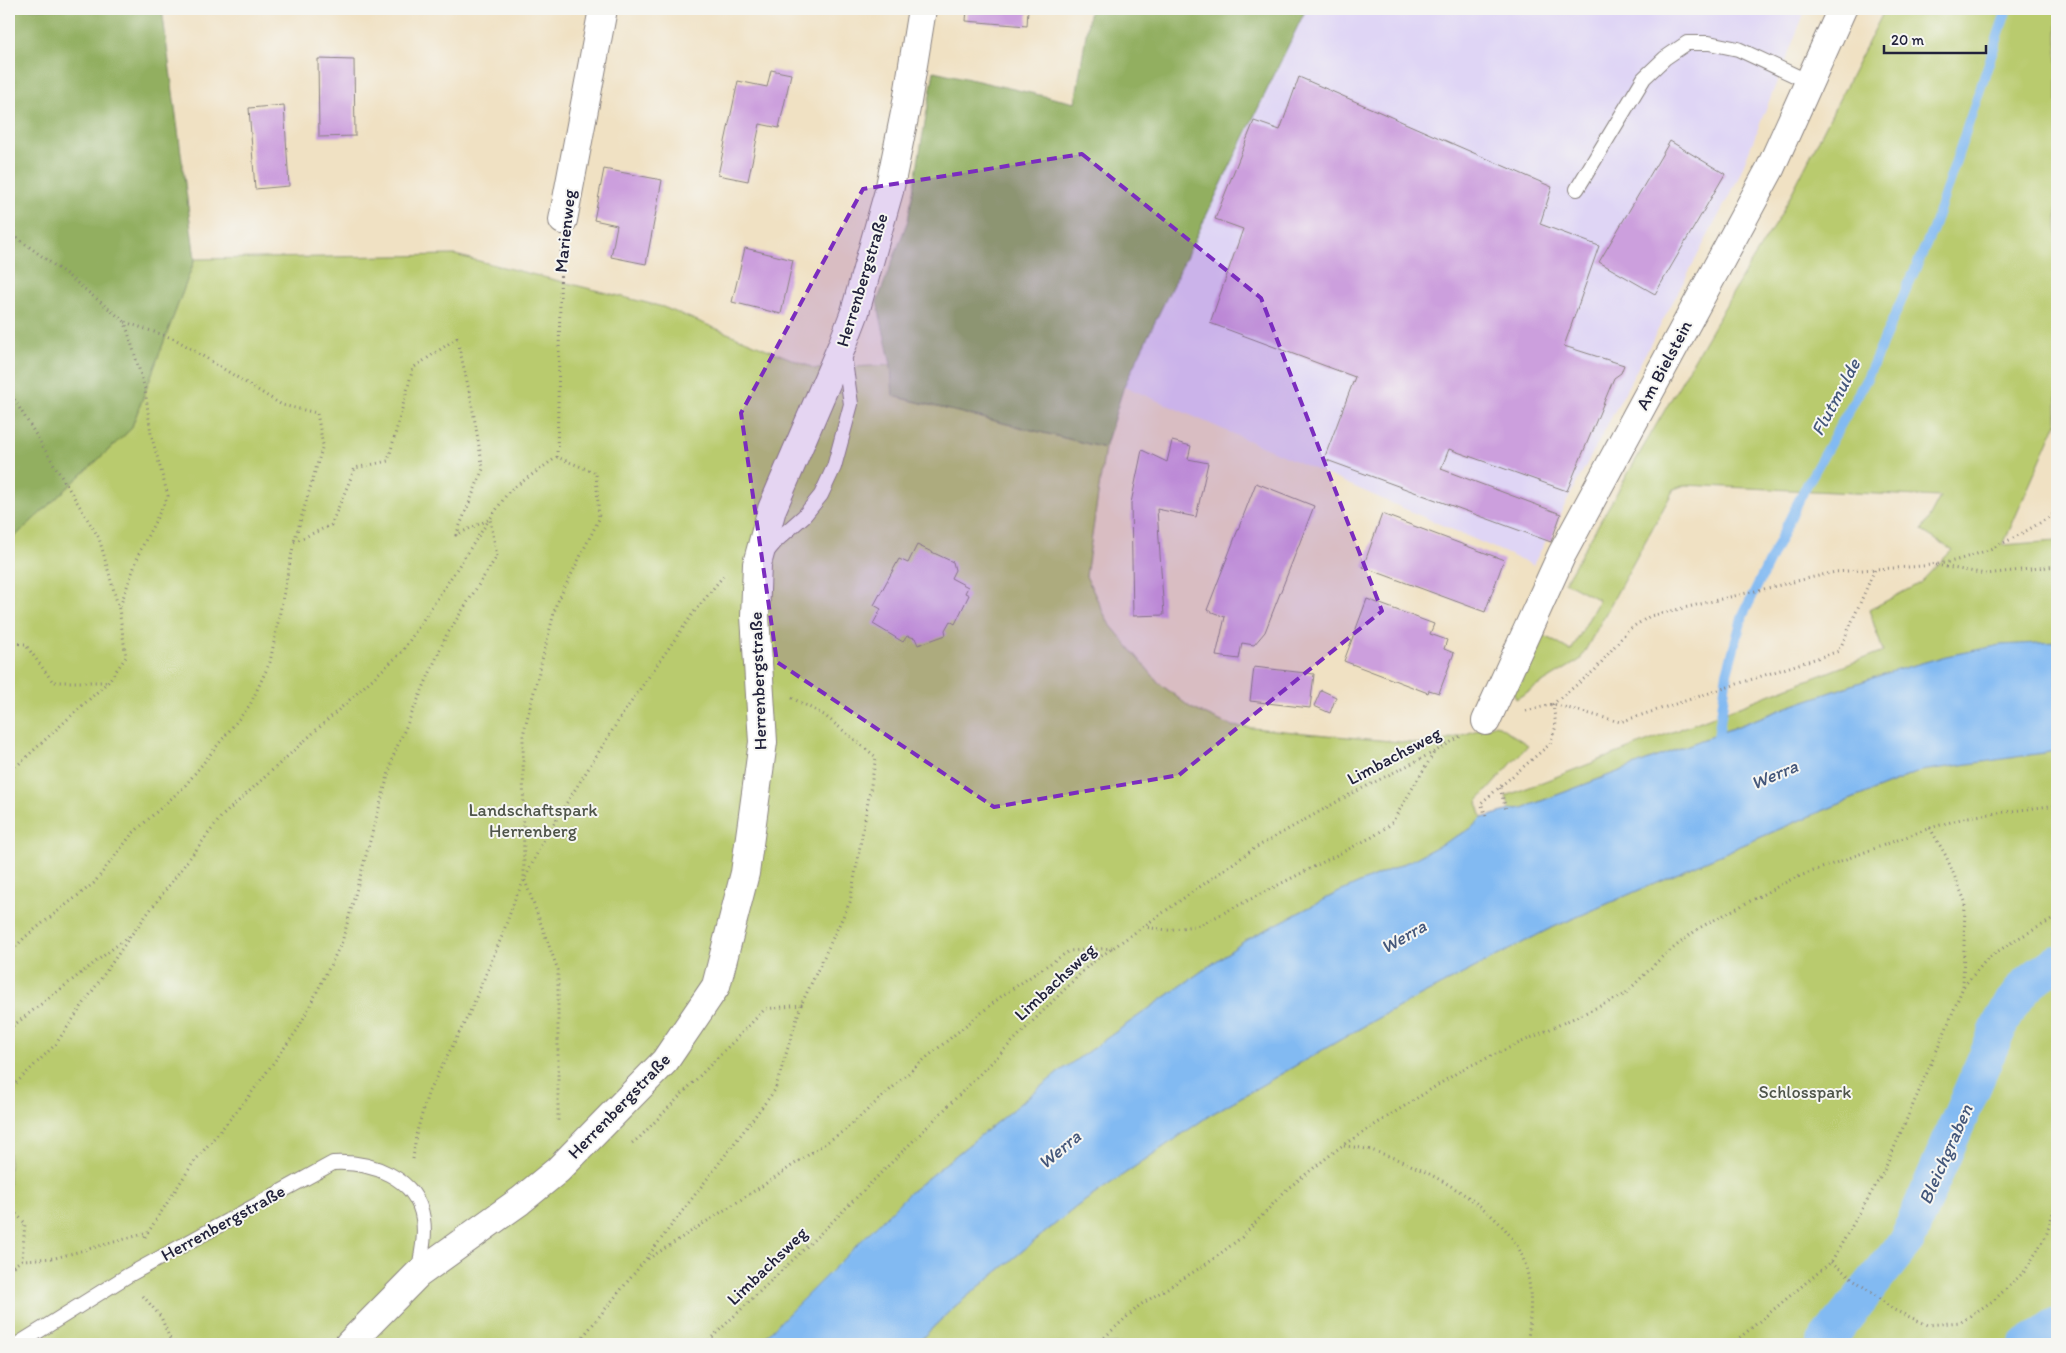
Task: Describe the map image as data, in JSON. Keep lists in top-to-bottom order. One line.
{"streets":{"street":["Marienweg","Herrenbergstraße","Am Bielstein"],"path":["Limbachsweg"]},"crossings":[["Am Bielstein","Limbachsweg"]],"water":["Flutmulde","Werra","Bleichgraben"],"parks":["Landschaftspark Herrenberg","Schlosspark"],"scale_bar":"20 m"}
